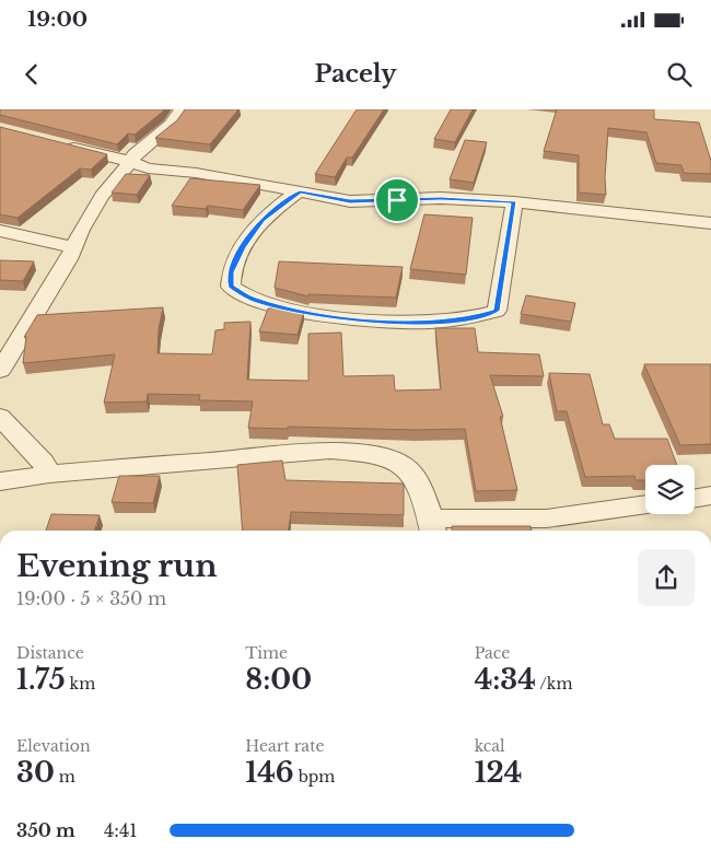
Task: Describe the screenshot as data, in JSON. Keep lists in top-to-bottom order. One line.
{"page":{"status":"19:00","header":"Pacely","heading":["Evening run","19:00 · 5 × 350 m"],"stats":[["Distance","1.75 km"],["Time","8:00"],["Pace","4:34 /km"],["Elevation","30 m"],["Heart rate","146 bpm"],["kcal","124"]],"list":[{"name":"350 m","note":"4:41"}]}}
